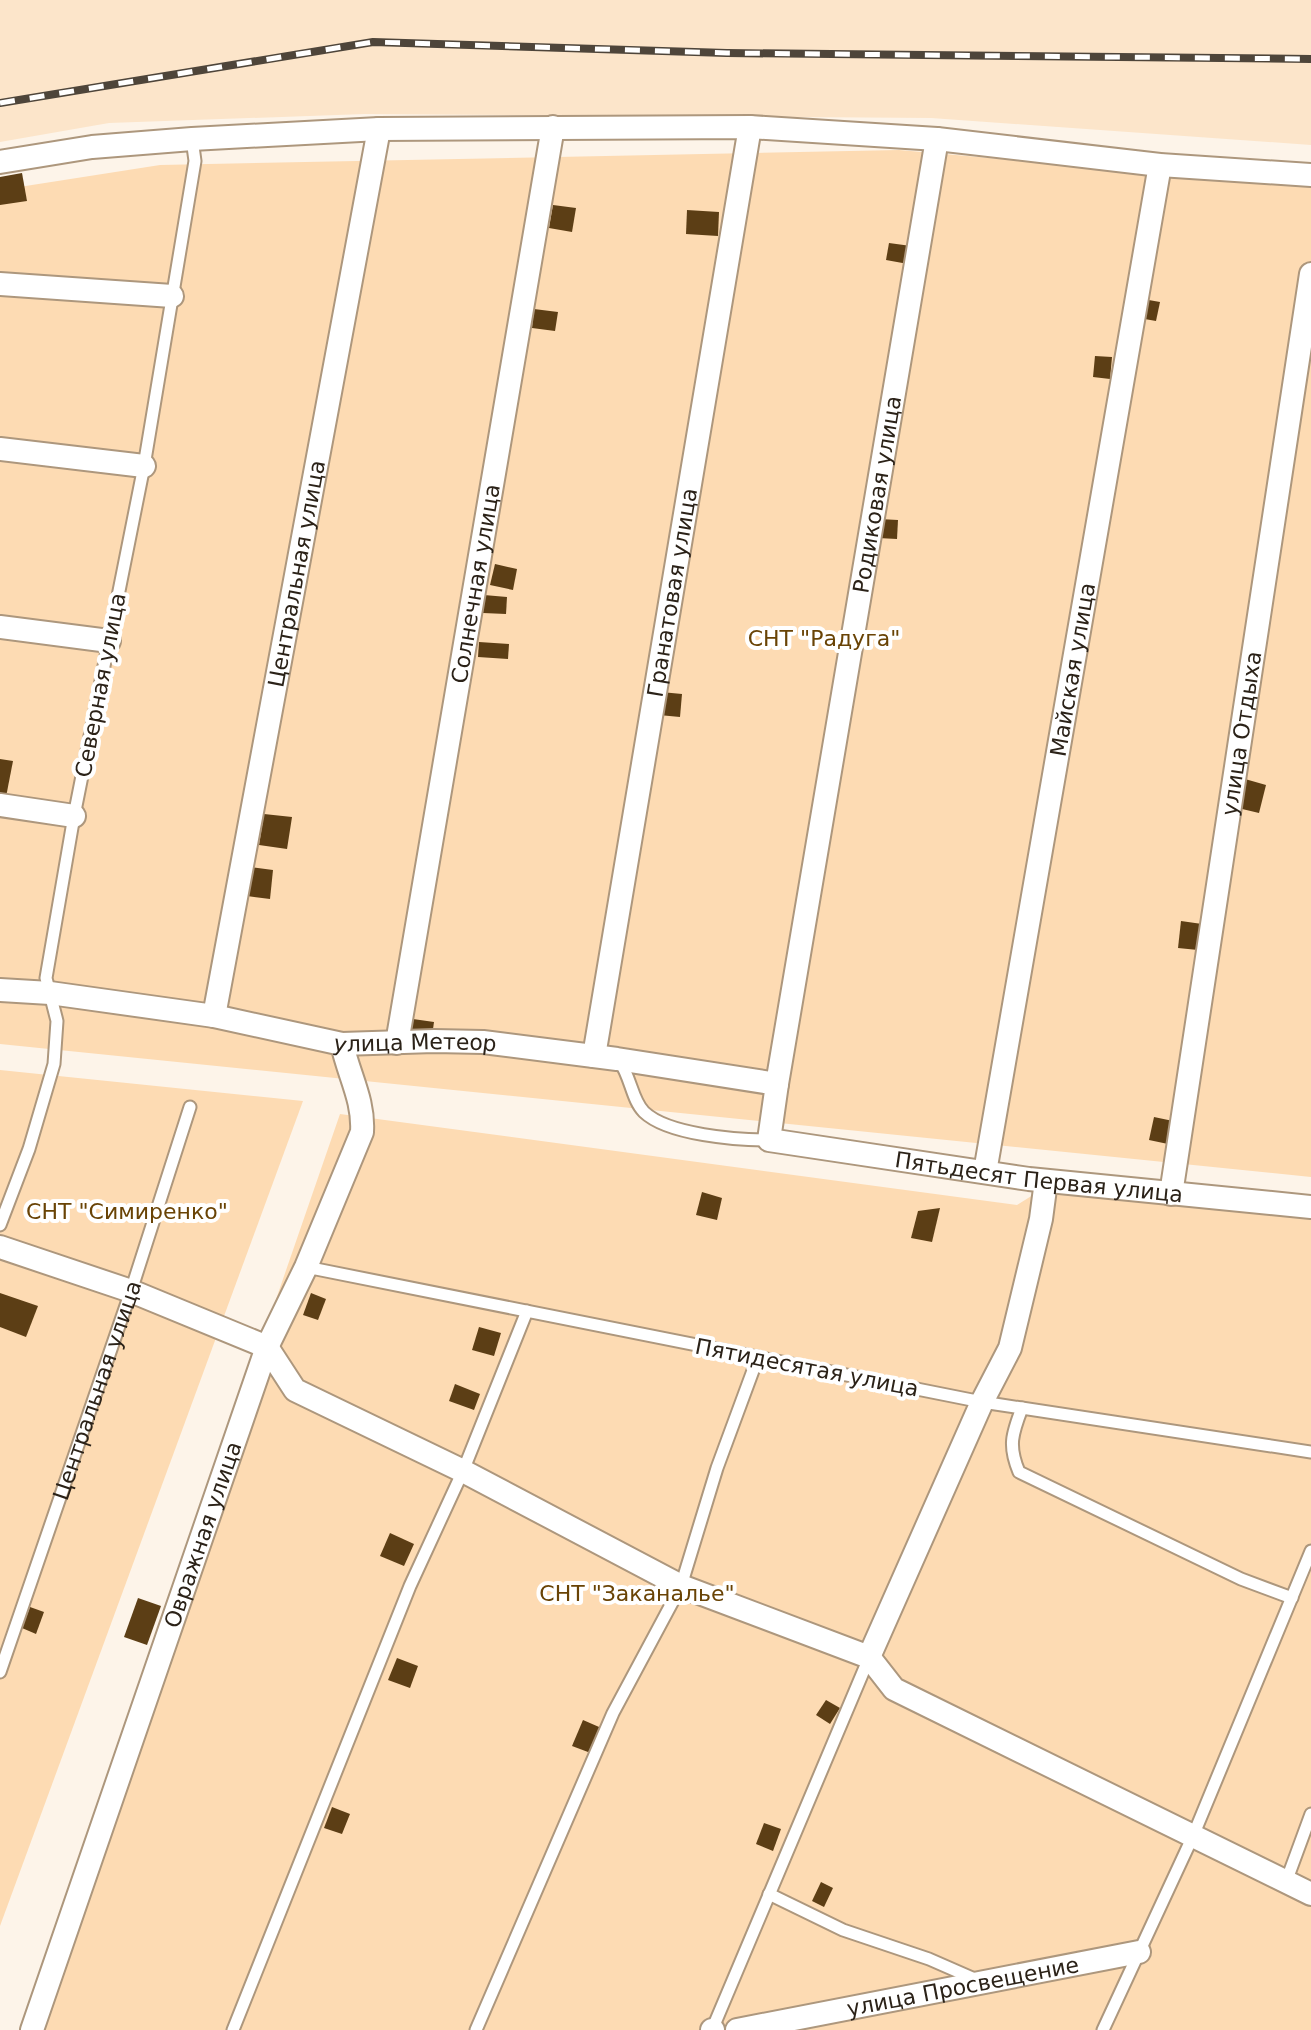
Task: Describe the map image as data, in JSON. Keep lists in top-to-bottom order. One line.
{"streets":{"street":["Родиковая улица","Центральная улица","Солнечная улица","Гранатовая улица","Майская улица","улица Отдыха","улица Метеор","Пятьдесят Первая улица","Овражная улица","улица Просвещение"],"lane":["Северная улица","Пятидесятая улица"]},"crossings":[["Родиковая улица","улица Метеор"],["Центральная улица","улица Метеор"],["Солнечная улица","улица Метеор"],["Гранатовая улица","улица Метеор"],["Майская улица","Пятьдесят Первая улица"],["Северная улица","улица Метеор"],["улица Отдыха","Пятьдесят Первая улица"],["улица Метеор","Овражная улица"],["Пятидесятая улица","Овражная улица"]],"parks":["СНТ \"Радуга\"","СНТ \"Симиренко\"","СНТ \"Заканалье\""]}
